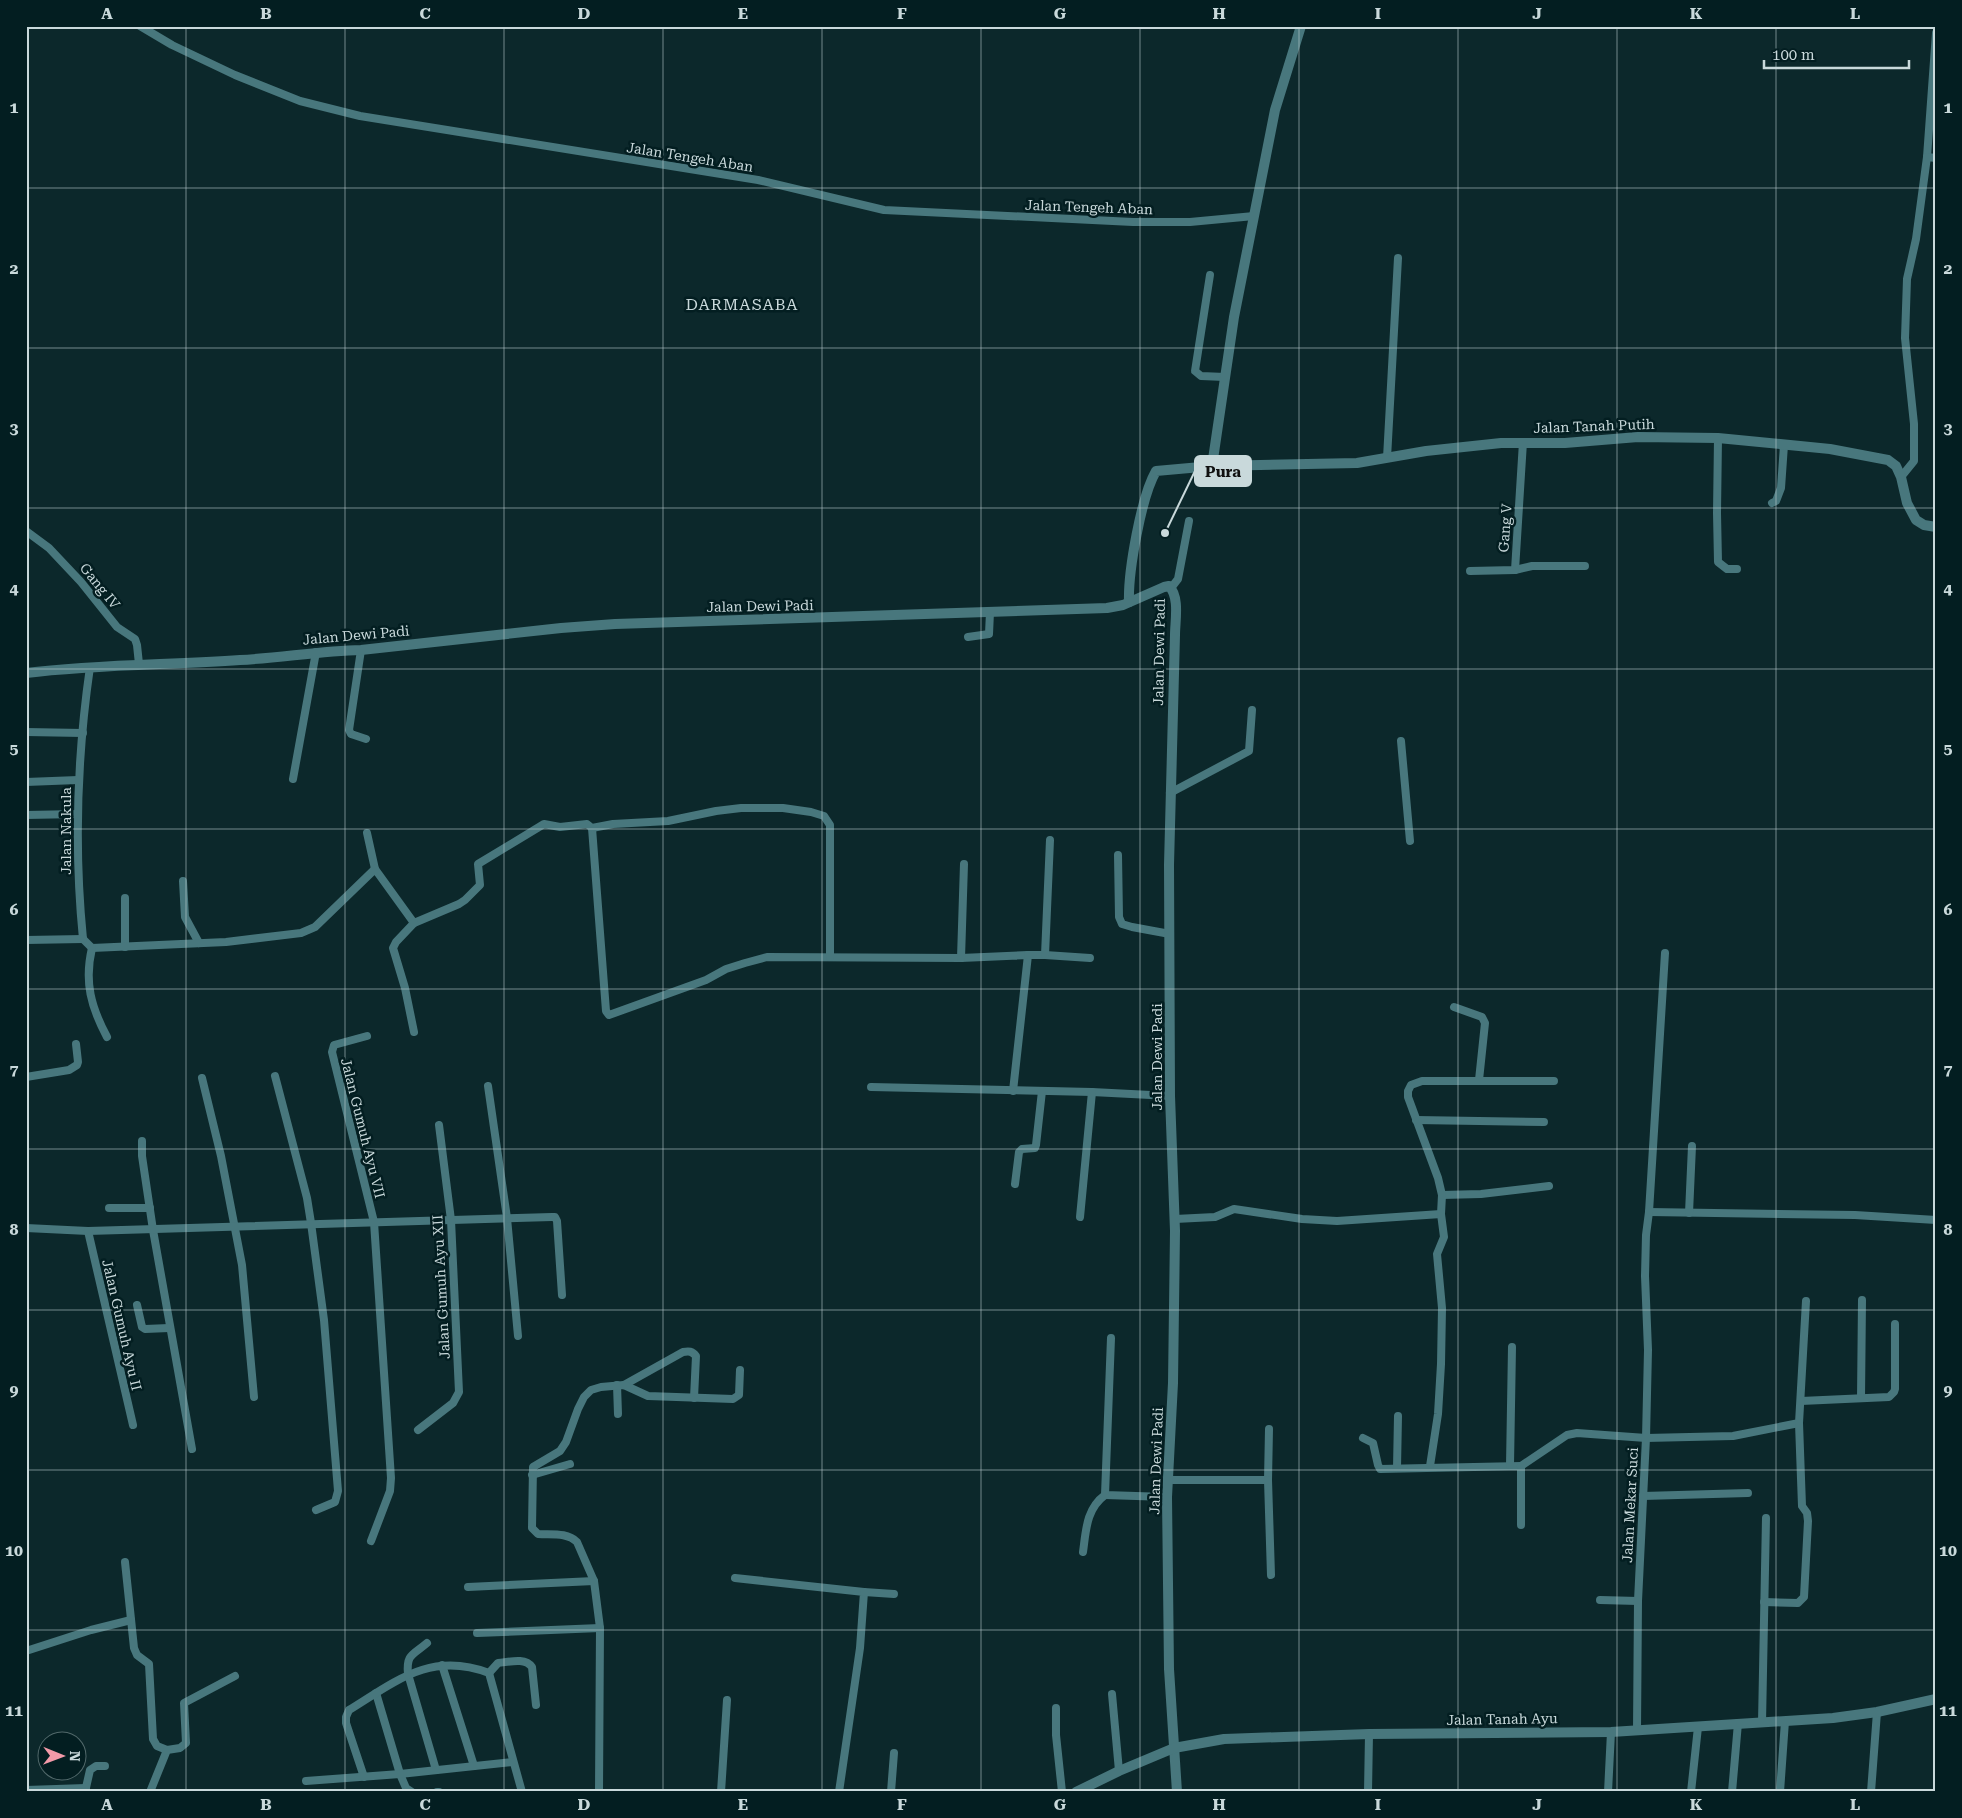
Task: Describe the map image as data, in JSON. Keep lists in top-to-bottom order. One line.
{"streets":{"street":["Jalan Tengeh Aban","Jalan Tanah Putih","Gang V","Gang IV","Jalan Dewi Padi","Jalan Nakula","Jalan Gumuh Ayu VII","Jalan Gumuh Ayu XII","Jalan Gumuh Ayu II","Jalan Mekar Suci","Jalan Tanah Ayu"]},"crossings":[["Jalan Tanah Putih","Gang V"],["Jalan Tanah Putih","Jalan Dewi Padi"],["Gang IV","Jalan Dewi Padi"],["Jalan Dewi Padi","Jalan Nakula"],["Jalan Dewi Padi","Jalan Tanah Ayu"],["Jalan Mekar Suci","Jalan Tanah Ayu"]],"districts":["DARMASABA"],"places":["Pura"],"scale_bar":"100 m","north":"right","grid":{"columns":["A","B","C","D","E","F","G","H","I","J","K","L"],"rows":["1","2","3","4","5","6","7","8","9","10","11"]}}
